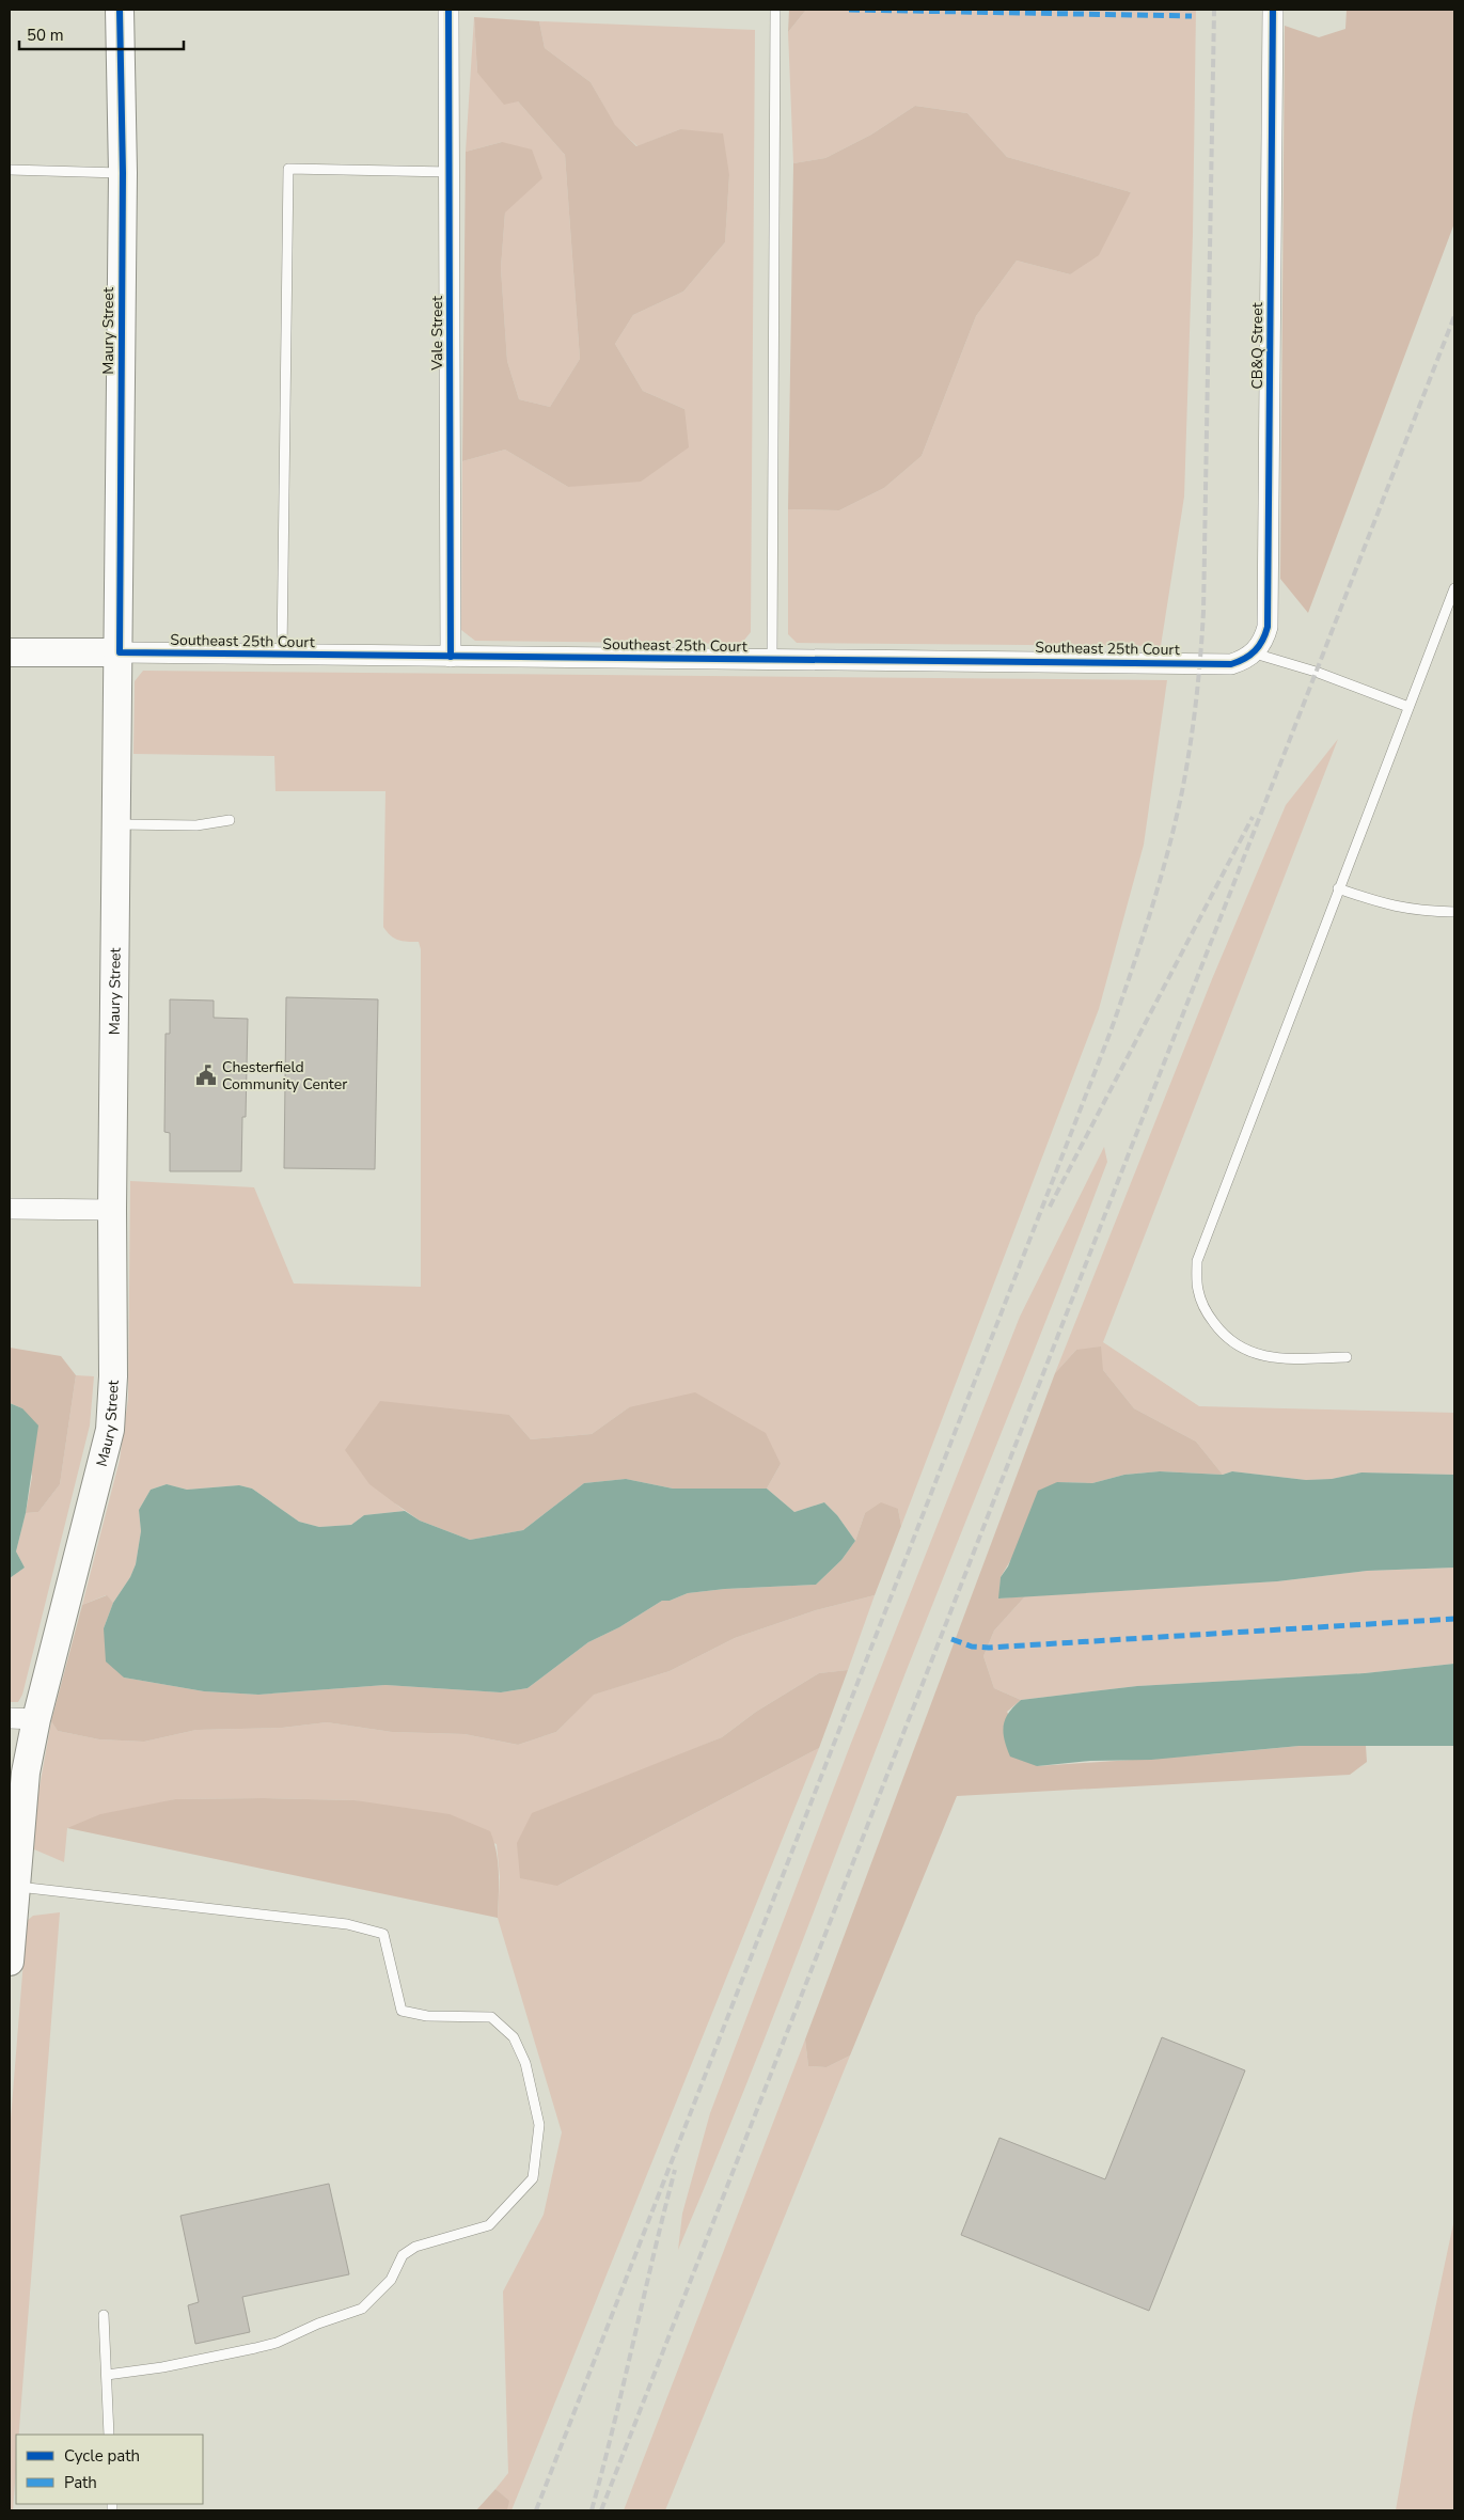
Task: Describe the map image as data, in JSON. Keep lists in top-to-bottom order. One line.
{"streets":{"main road":["Maury Street","Southeast 25th Court"],"street":["Vale Street","CB&Q Street"]},"crossings":[["Maury Street","Southeast 25th Court"],["Vale Street","Southeast 25th Court"],["CB&Q Street","Southeast 25th Court"]],"places":{"public building":["Chesterfield Community Center"]},"legend":["Cycle path","Path"],"scale_bar":"50 m"}
